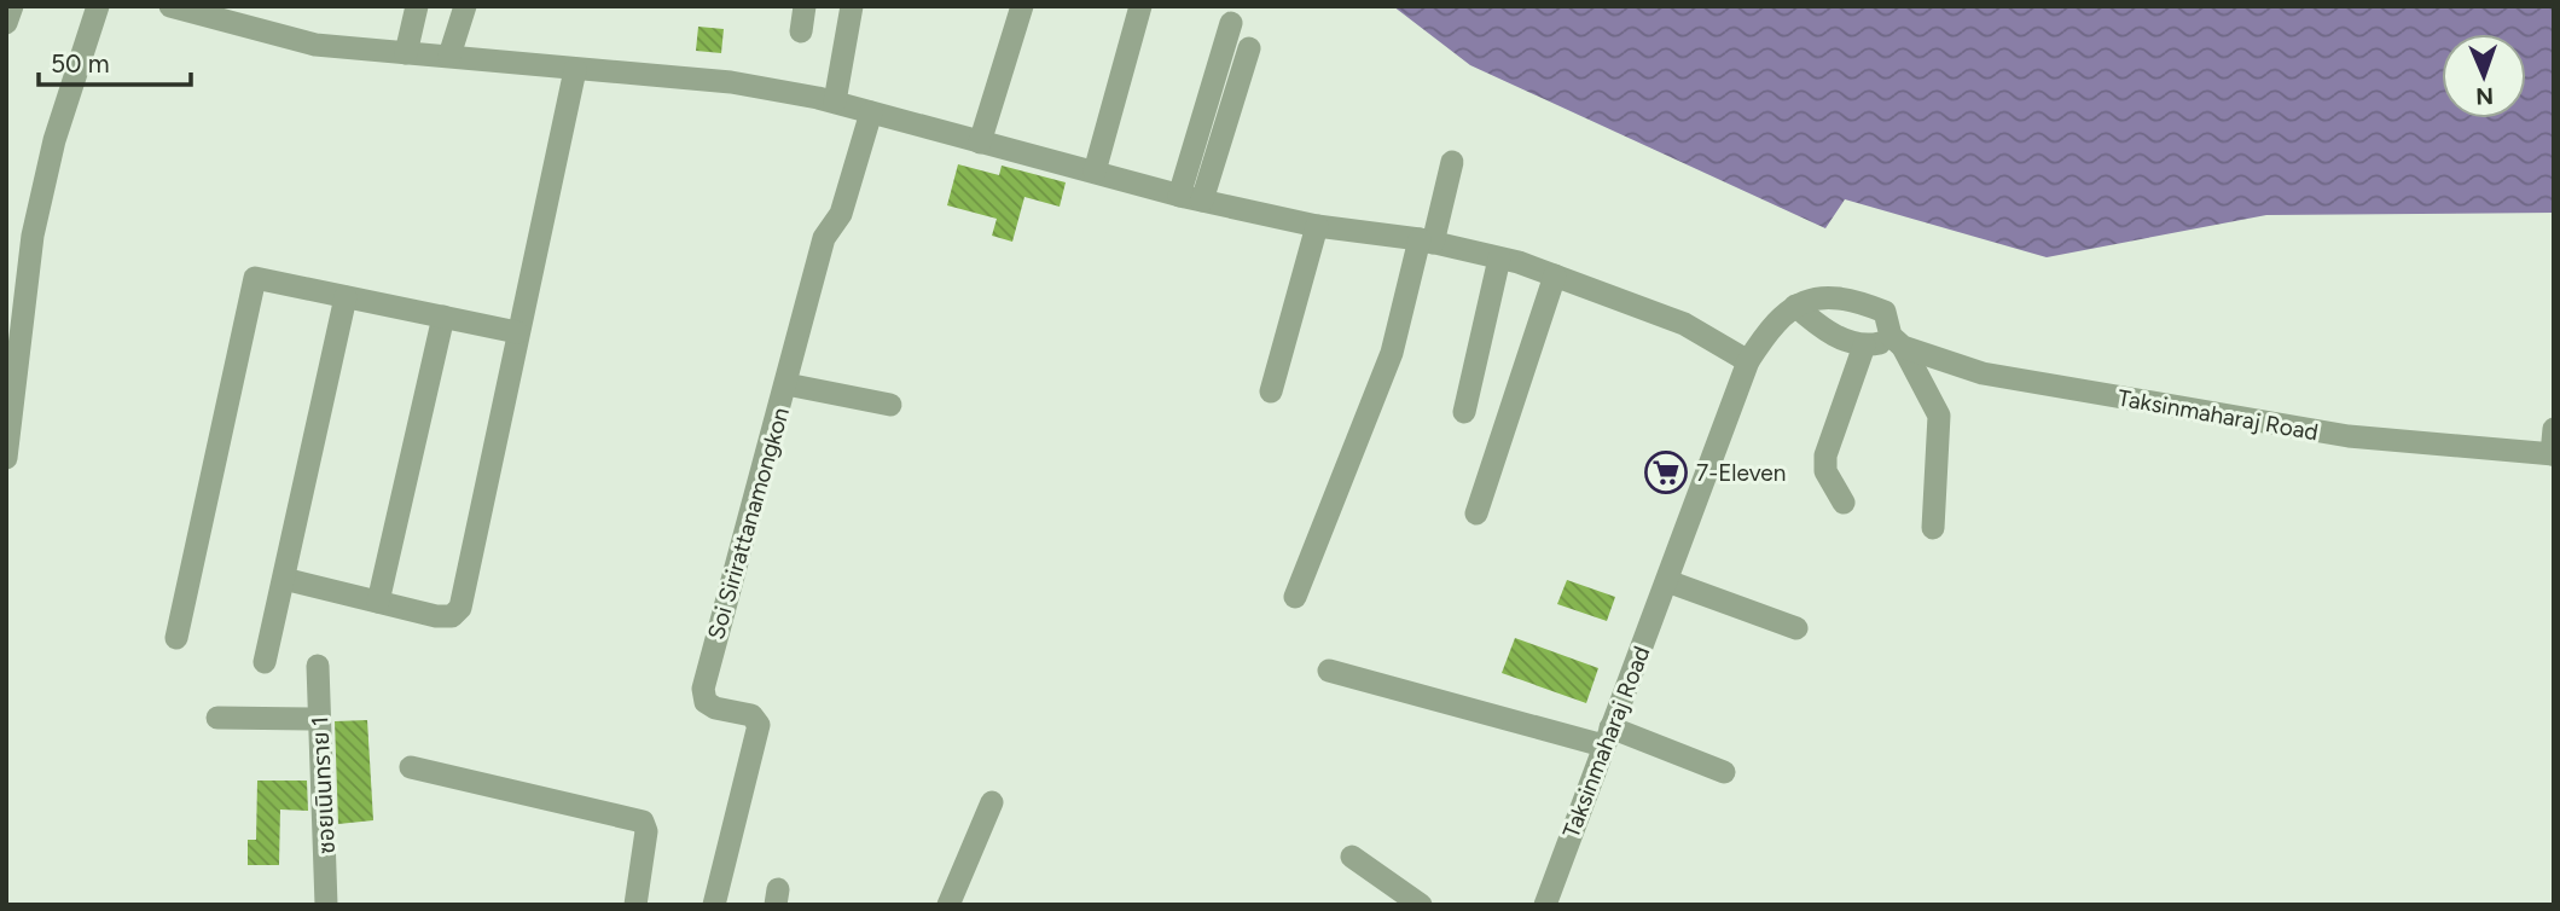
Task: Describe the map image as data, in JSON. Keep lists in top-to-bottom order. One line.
{"streets":{"street":["Taksinmaharaj Road","Soi Sirirattanamongkon","ซอยเนินทราย 1"]},"places":{"supermarket":["7-Eleven"]},"scale_bar":"50 m","north":"bottom"}
